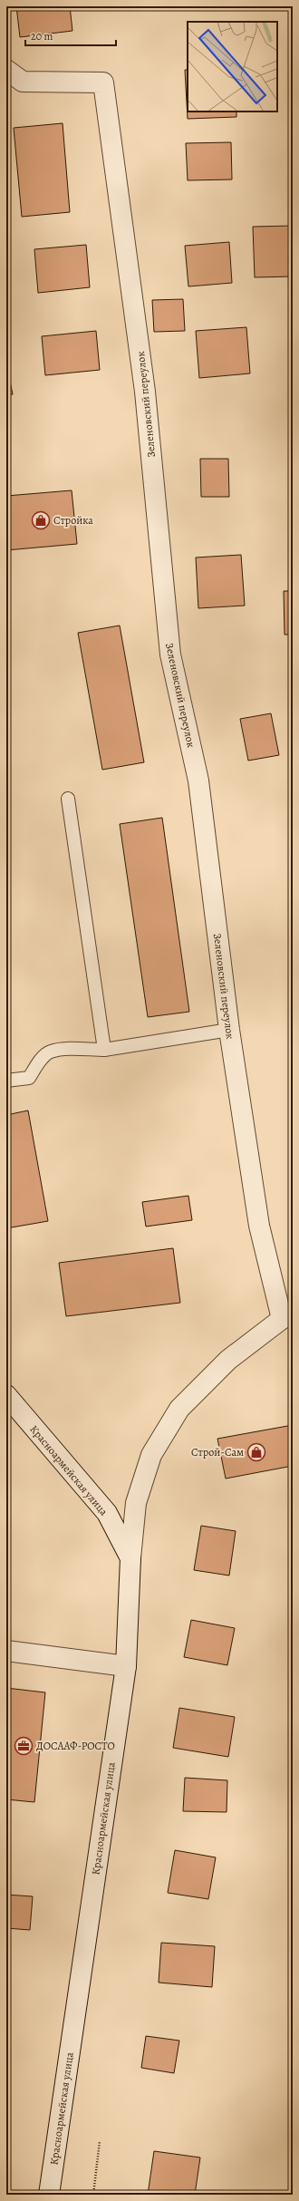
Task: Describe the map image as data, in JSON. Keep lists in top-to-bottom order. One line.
{"streets":{"street":["Зеленовский переулок","Красноармейская улица"]},"crossings":[["Зеленовский переулок","Красноармейская улица"]],"places":{"shop":["Стройка","Строй-Сам"],"office":["ДОСААФ-РОСТО"]},"scale_bar":"20 m"}
